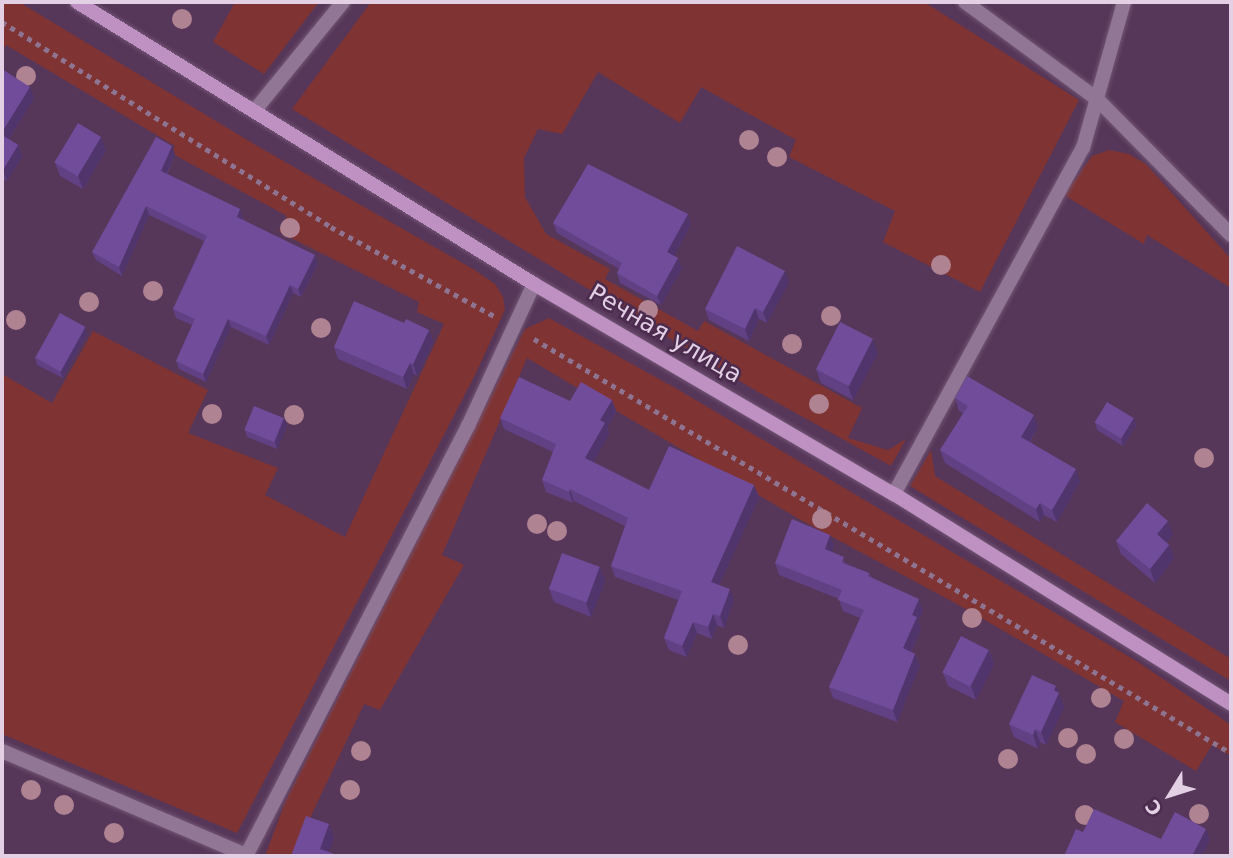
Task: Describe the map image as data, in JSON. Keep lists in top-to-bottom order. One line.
{"streets":{"street":["Речная улица"]},"north":"bottom left"}
